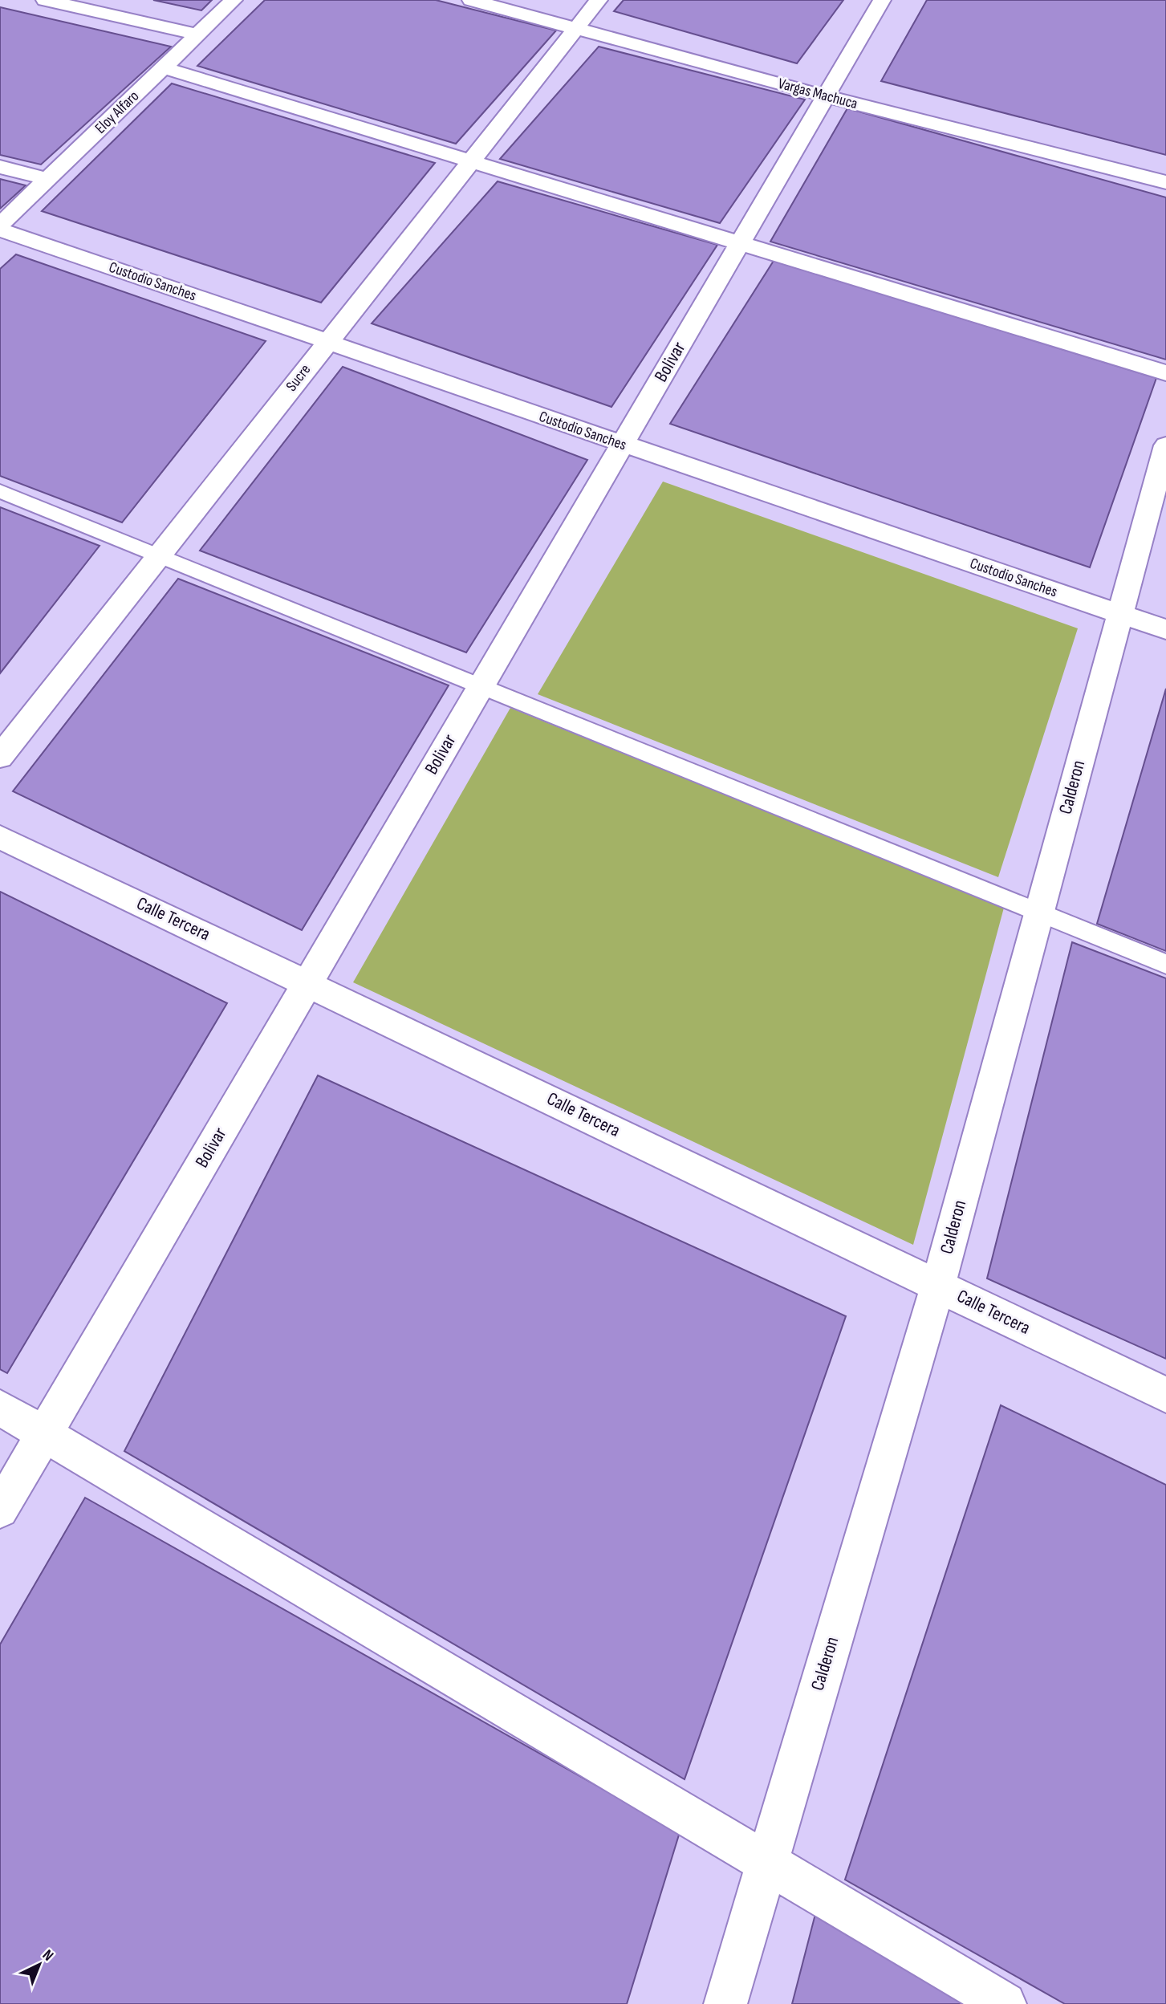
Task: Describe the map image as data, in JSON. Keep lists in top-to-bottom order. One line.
{"streets":{"street":["Vargas Machuca","Eloy Alfaro","Custodio Sanches","Bolivar","Sucre","Calderon","Calle Tercera"]},"crossings":[["Vargas Machuca","Bolivar"],["Vargas Machuca","Sucre"],["Custodio Sanches","Bolivar"],["Custodio Sanches","Sucre"],["Custodio Sanches","Calderon"],["Bolivar","Calle Tercera"],["Calderon","Calle Tercera"]],"north":"top right"}
